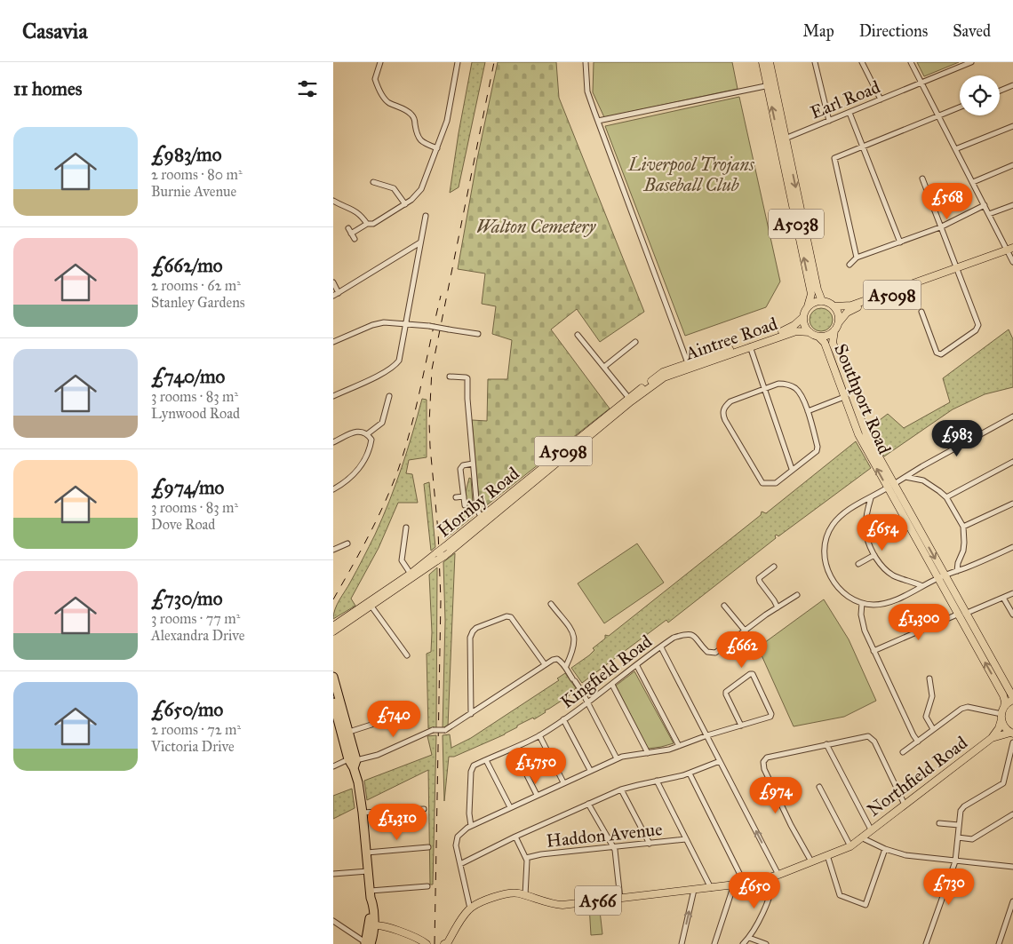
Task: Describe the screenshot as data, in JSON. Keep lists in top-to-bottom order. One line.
{"streets":{"main road":["A5038","A5098","Aintree Road","Southport Road","Hornby Road","Northfield Road","A566"],"street":["Earl Road","Kingfield Road","Haddon Avenue"]},"crossings":[["Earl Road","A5038"],["A5038","A5098"],["A5038","Aintree Road"],["A5038","Southport Road"],["A5038","Hornby Road"],["A5098","Aintree Road"],["A5098","Southport Road"],["A5098","Hornby Road"],["Aintree Road","Southport Road"],["Aintree Road","Hornby Road"],["Southport Road","Hornby Road"],["Southport Road","Northfield Road"],["Northfield Road","A566"]],"parks":["Liverpool Trojans Baseball Club","Walton Cemetery"],"page":{"header":"Casavia","nav":["Map","Directions","Saved"],"heading":"11 homes","list":[{"name":"£983/mo","note":"2 rooms · 80 m² · Burnie Avenue"},{"name":"£662/mo","note":"2 rooms · 62 m² · Stanley Gardens"},{"name":"£740/mo","note":"3 rooms · 83 m² · Lynwood Road"},{"name":"£974/mo","note":"3 rooms · 83 m² · Dove Road"},{"name":"£730/mo","note":"3 rooms · 77 m² · Alexandra Drive"},{"name":"£650/mo","note":"2 rooms · 72 m² · Victoria Drive"}],"price":["£568","£983","£654","£1,300","£662","£740","£1,750","£974","£1,310","£730","£650"]}}
